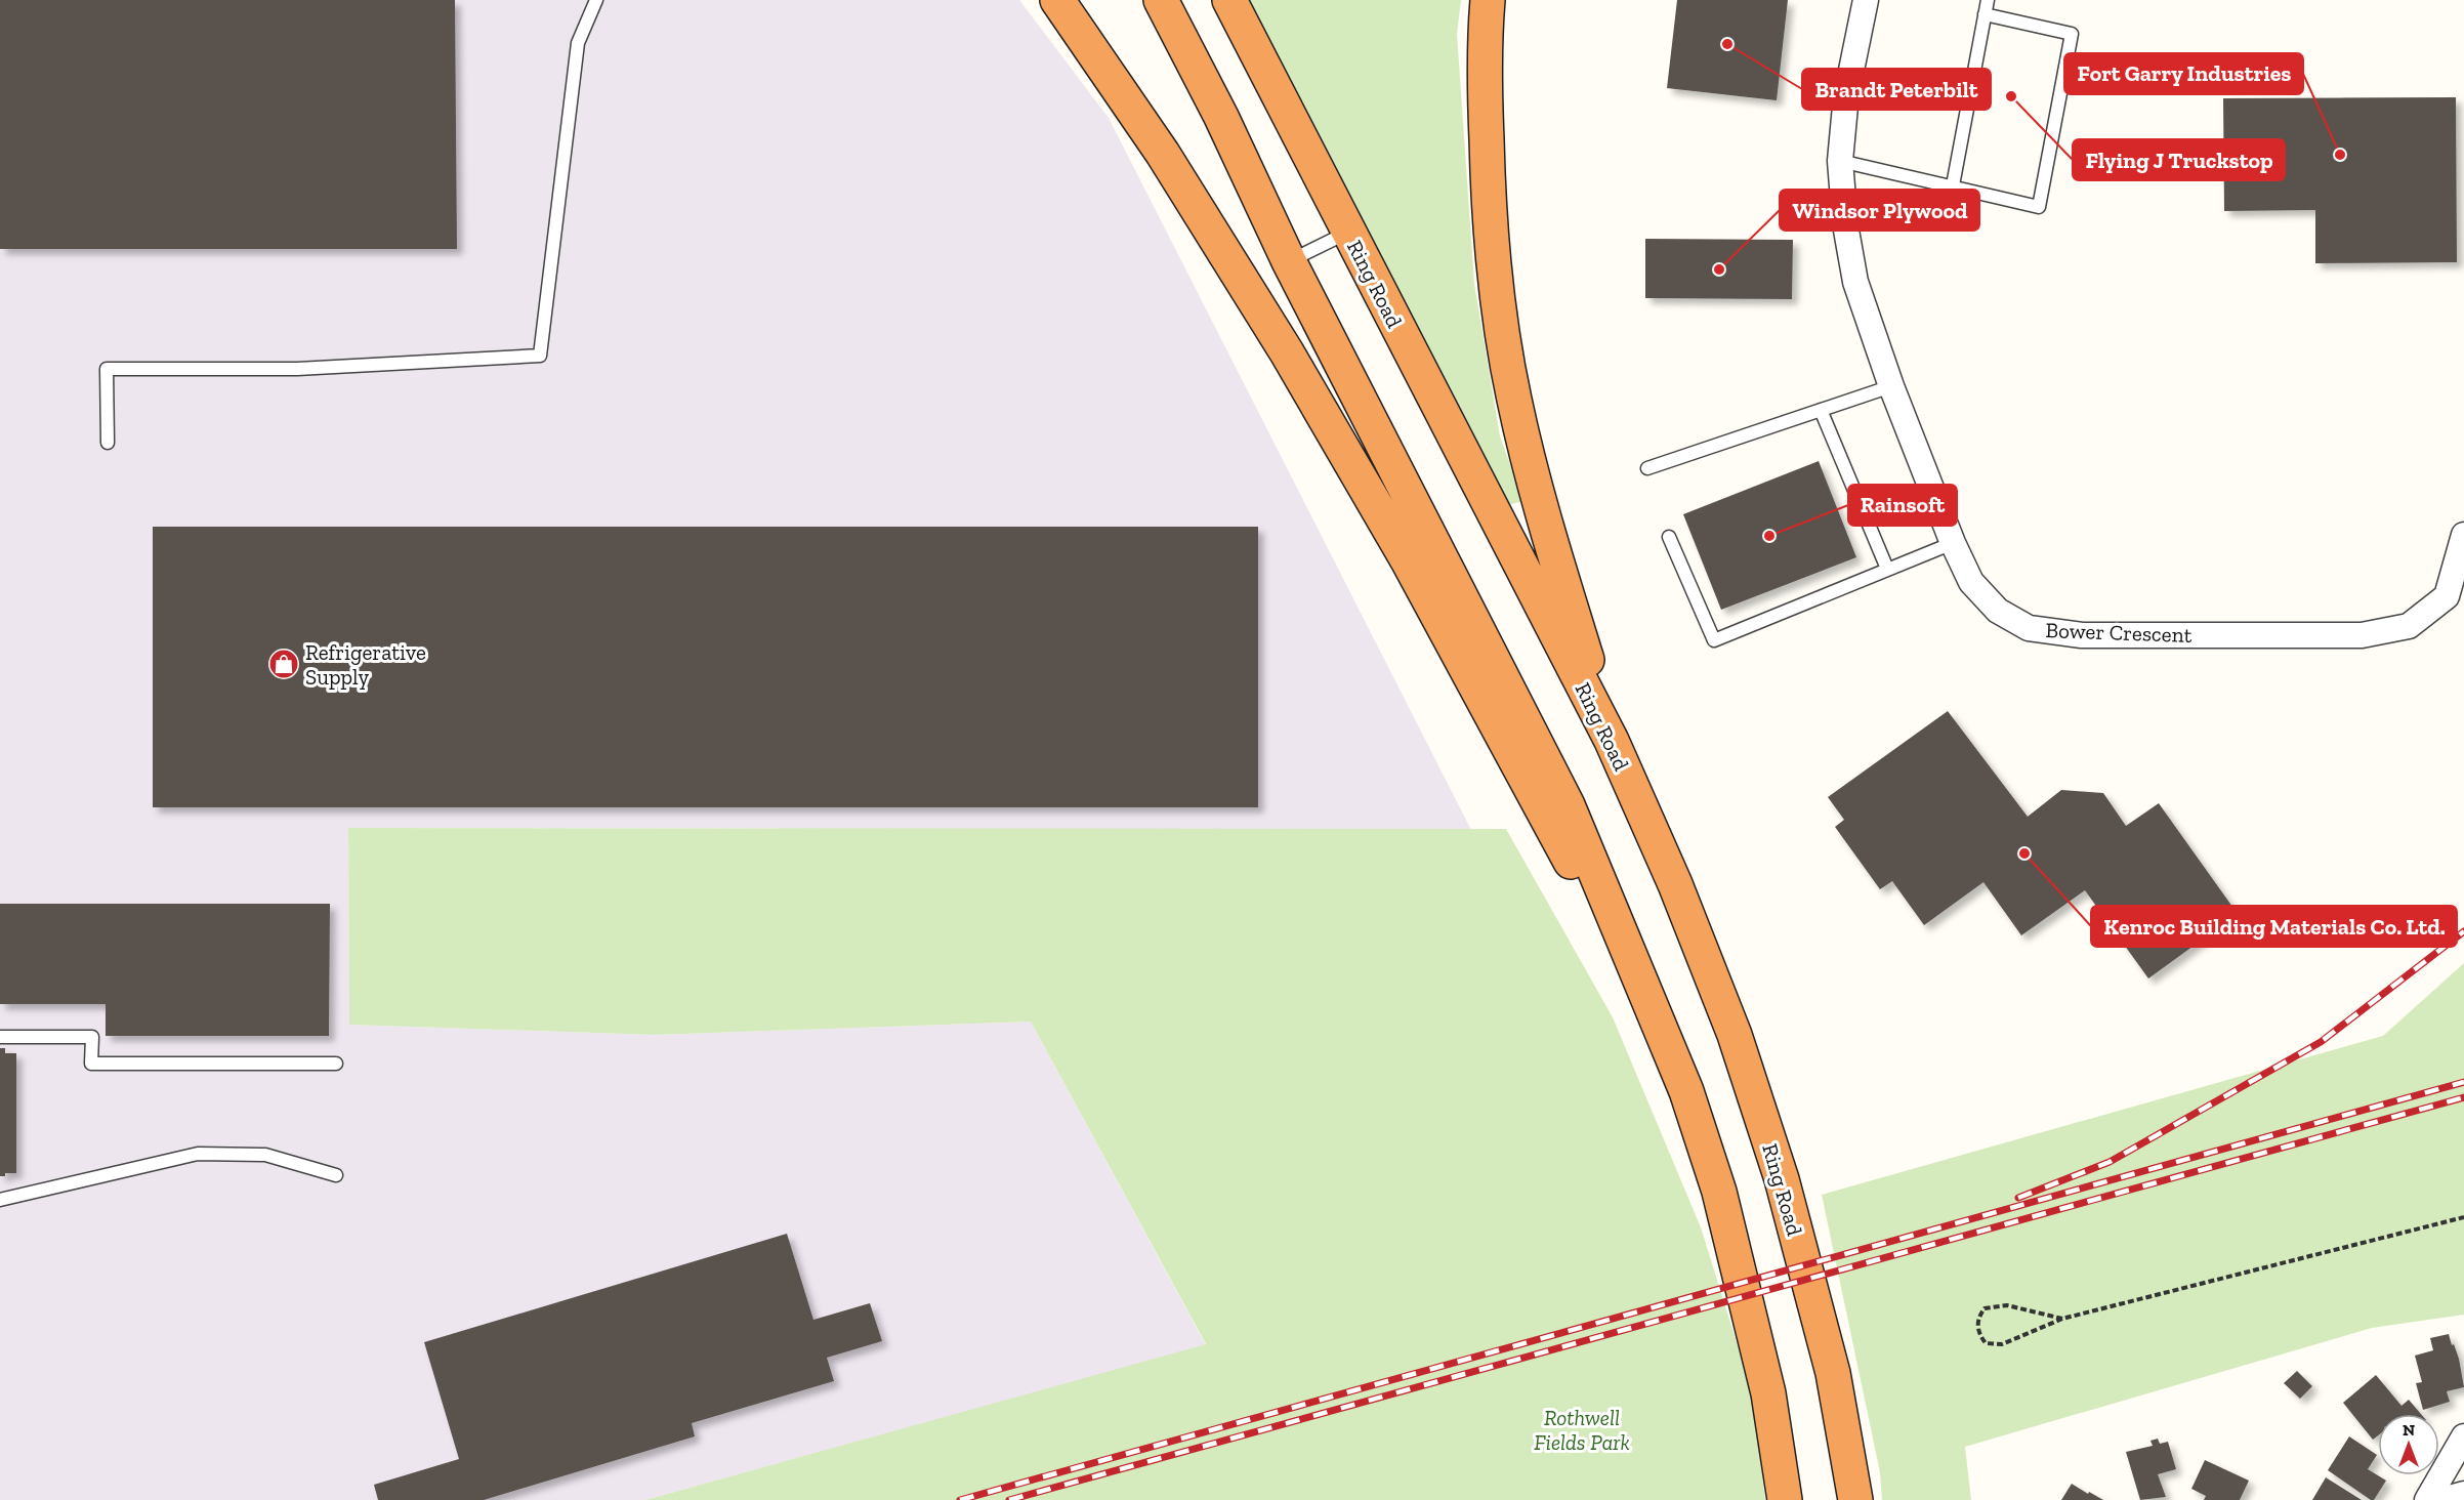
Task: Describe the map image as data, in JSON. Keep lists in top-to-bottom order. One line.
{"streets":{"highway":["Ring Road"],"street":["Bower Crescent"]},"parks":["Rothwell Fields Park"],"places":{"other":["Brandt Peterbilt","Flying J Truckstop","Fort Garry Industries","Windsor Plywood","Rainsoft","Kenroc Building Materials Co. Ltd."],"shop":["Refrigerative Supply"]},"north":"top"}
